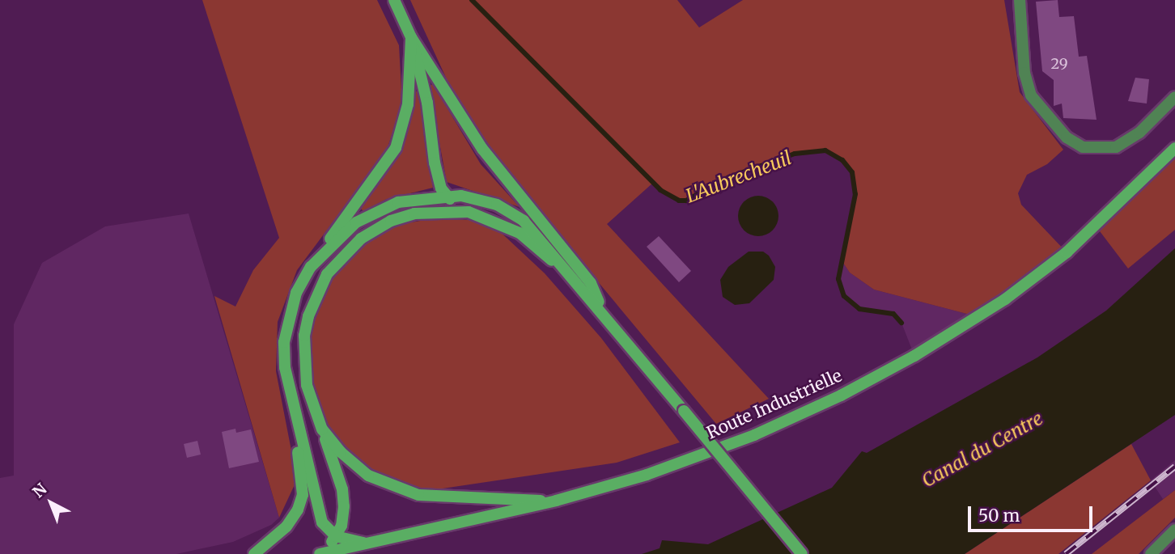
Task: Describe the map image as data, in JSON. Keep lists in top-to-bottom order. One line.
{"streets":{"main road":["Route Industrielle"]},"water":["L'Aubrecheuil","Canal du Centre"],"house_numbers":["29"],"scale_bar":"50 m","north":"top left"}
